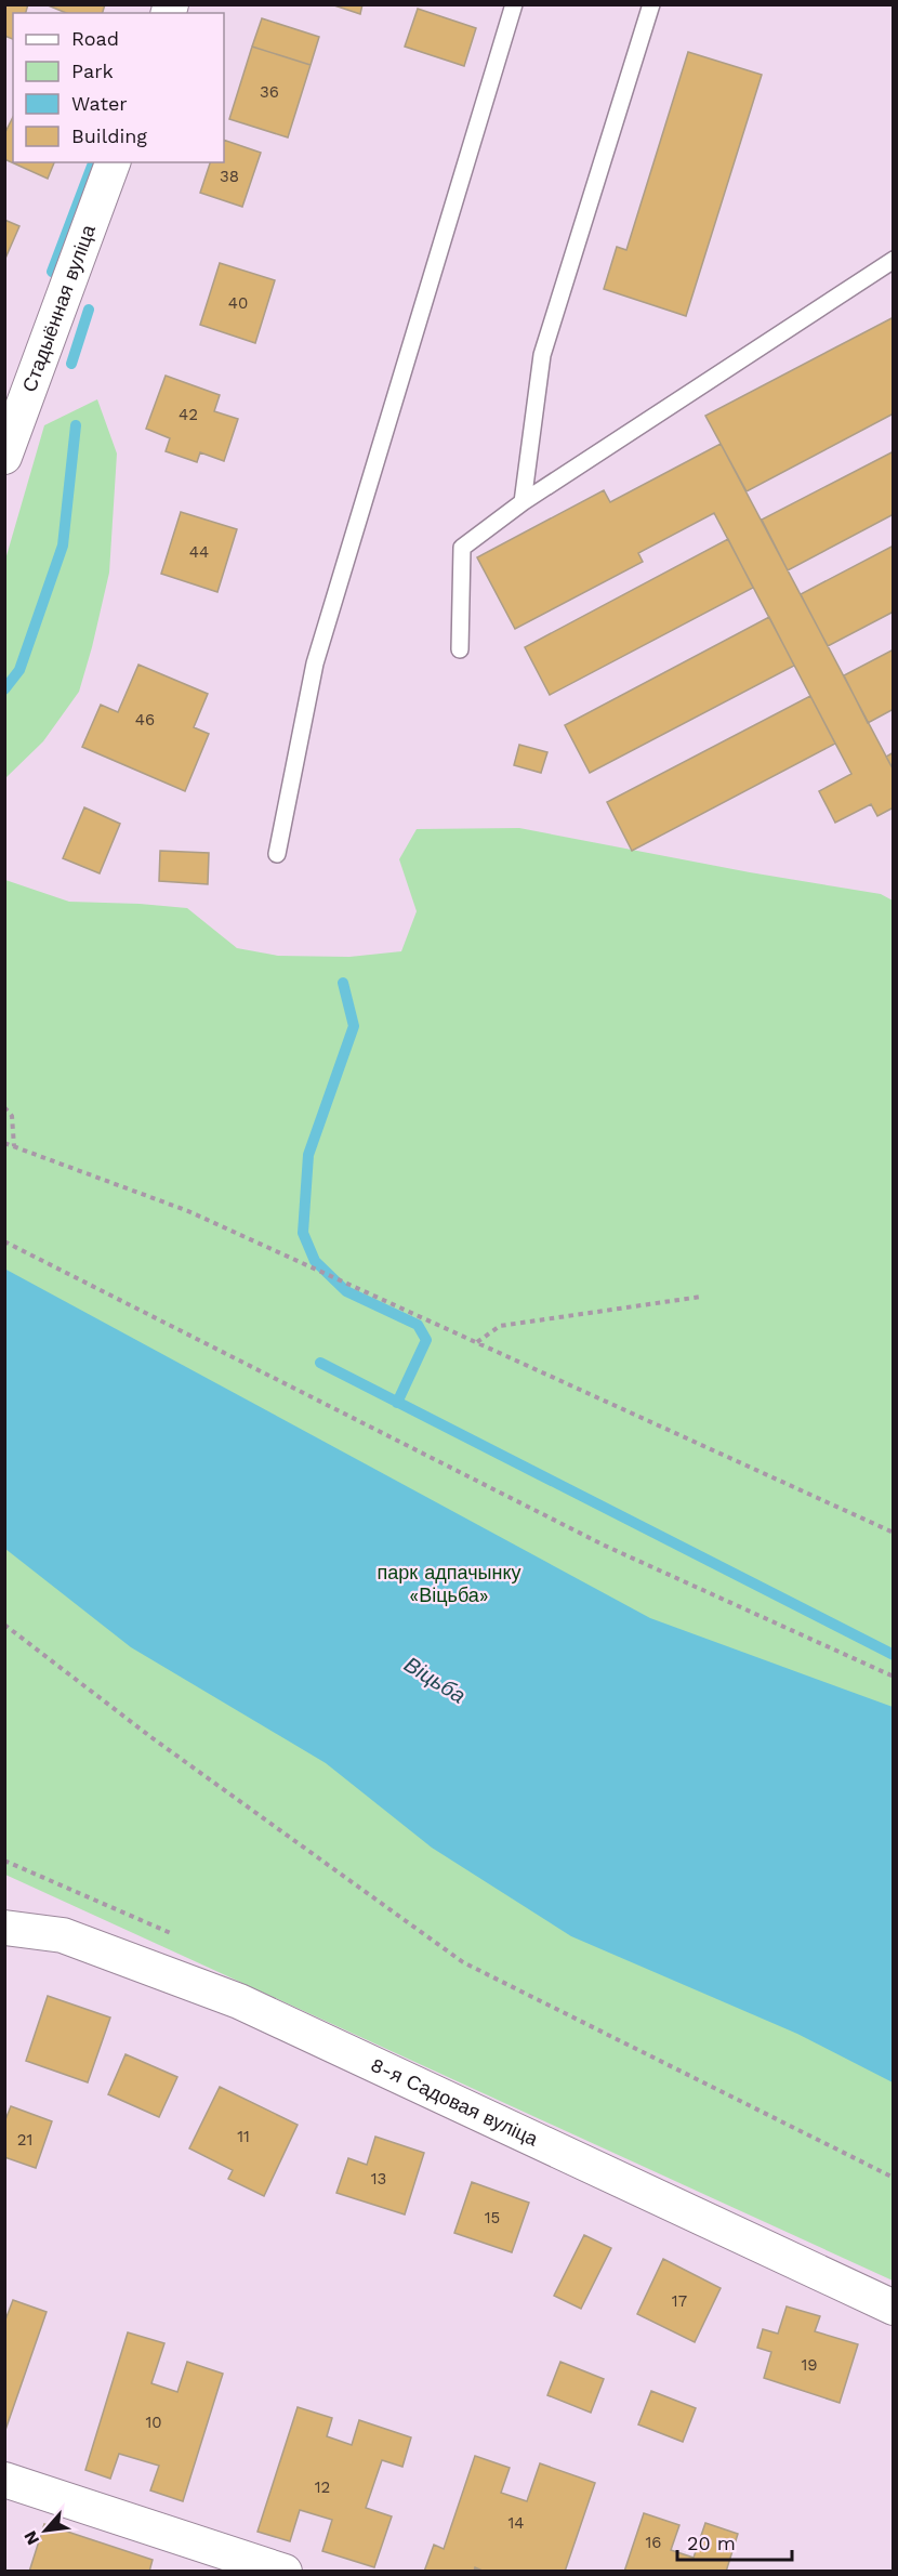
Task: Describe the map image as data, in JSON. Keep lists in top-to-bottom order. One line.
{"streets":{"street":["Стадыённая вуліца","8-я Садовая вуліца"]},"water":["Віцьба"],"parks":["парк адпачынку «Віцьба»"],"house_numbers":["36","38","40","42","44","46","11","21","13","15","17","19","10","12","14","16"],"legend":["Road","Park","Water","Building"],"scale_bar":"20 m","north":"bottom left"}
